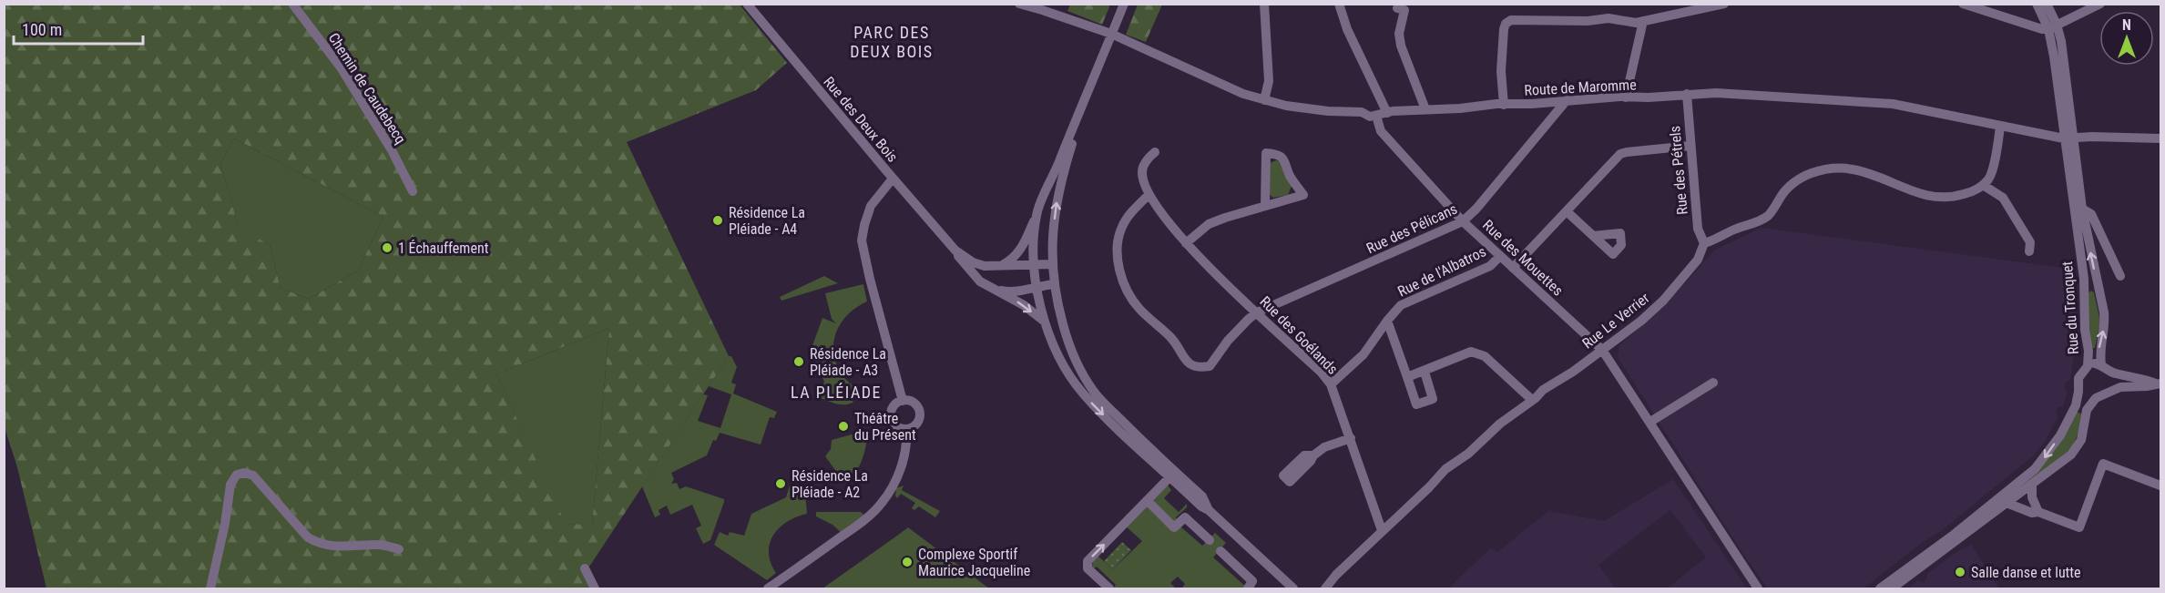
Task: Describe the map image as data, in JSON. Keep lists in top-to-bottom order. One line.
{"streets":{"street":["Route de Maromme","Chemin de Caudebecq","Rue des Deux Bois","Rue des Pétrels","Rue des Pélicans","Rue des Mouettes","Rue de l'Albatros","Rue du Tronquet","Rue Le Verrier","Rue des Goélands"]},"crossings":[["Route de Maromme","Rue des Pétrels"],["Route de Maromme","Rue des Pélicans"],["Route de Maromme","Rue des Mouettes"],["Route de Maromme","Rue du Tronquet"],["Rue des Pétrels","Rue Le Verrier"],["Rue des Pélicans","Rue des Mouettes"],["Rue des Pélicans","Rue des Goélands"],["Rue des Mouettes","Rue de l'Albatros"],["Rue des Mouettes","Rue Le Verrier"],["Rue de l'Albatros","Rue des Goélands"],["Rue Le Verrier","Rue des Goélands"]],"districts":["PARC DES DEUX BOIS","LA PLÉIADE"],"places":["Résidence La Pléiade - A4","1 Échauffement","Résidence La Pléiade - A3","Théâtre du Présent","Résidence La Pléiade - A2","Complexe Sportif Maurice Jacqueline","Salle danse et lutte"],"scale_bar":"100 m","north":"top"}
